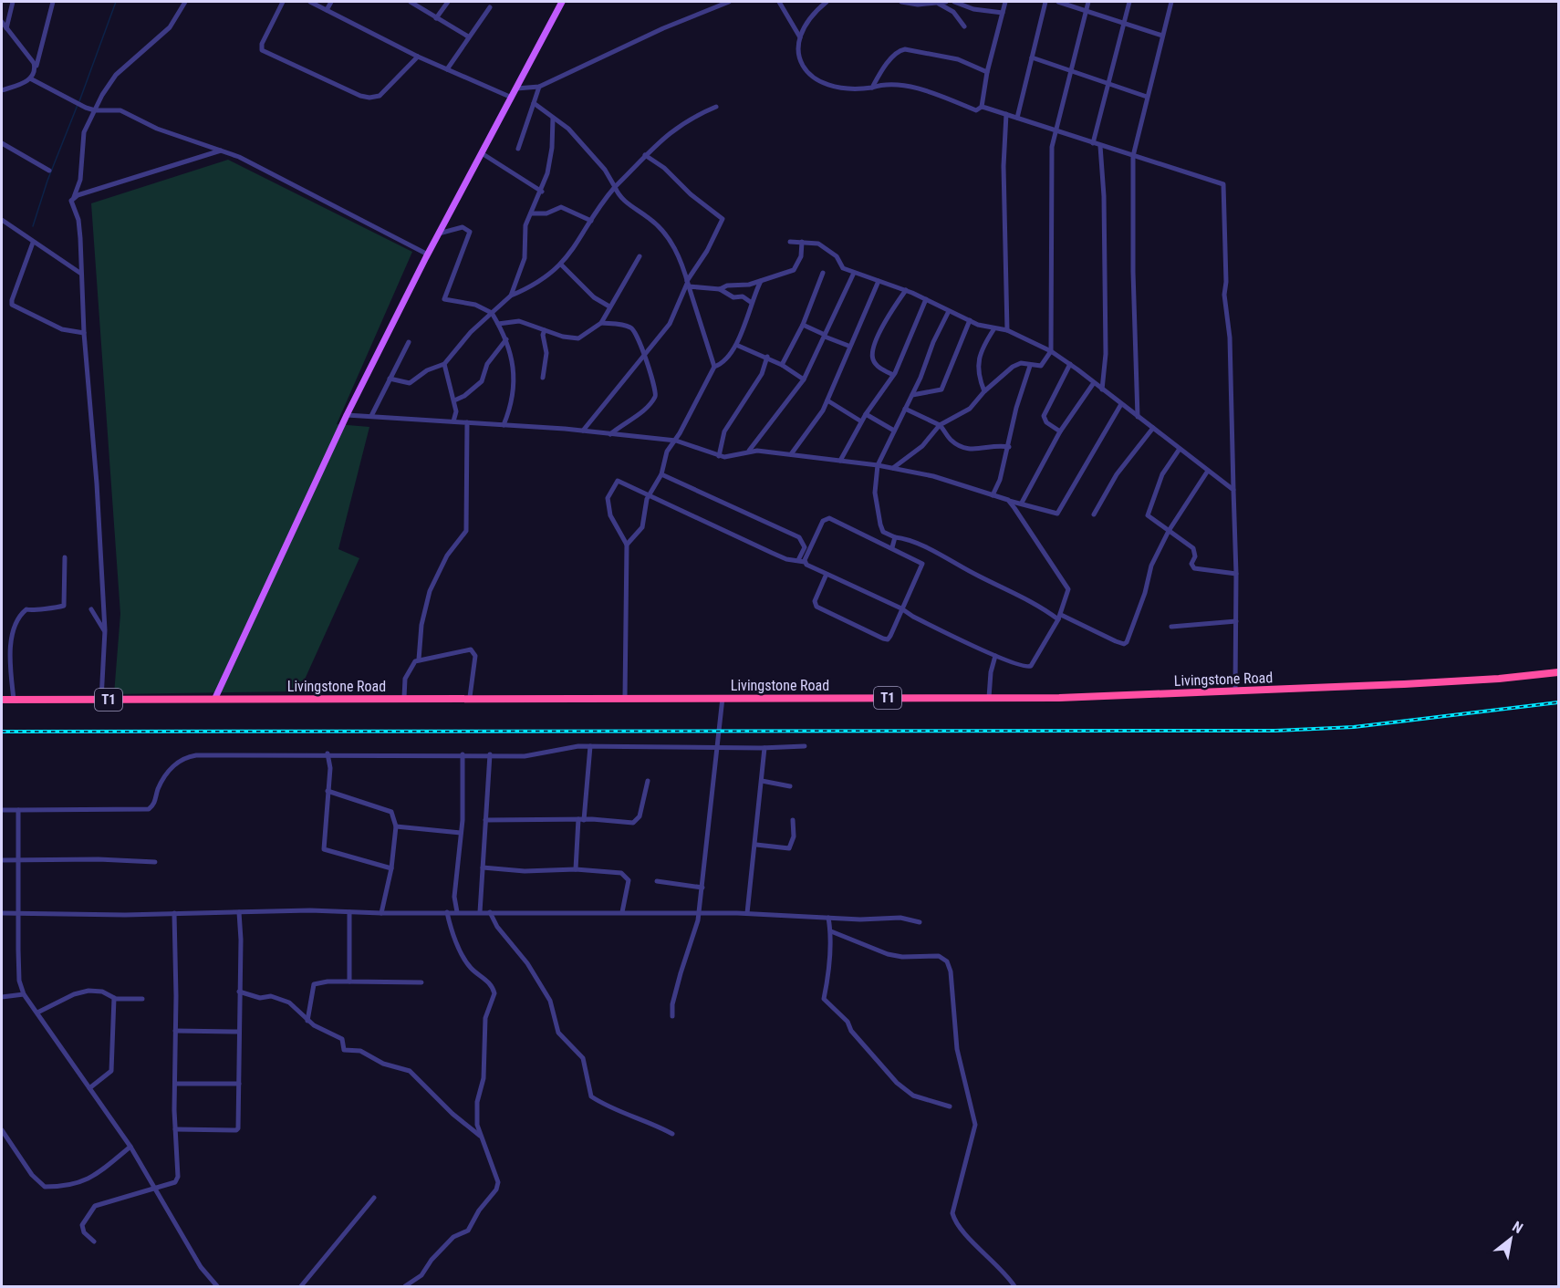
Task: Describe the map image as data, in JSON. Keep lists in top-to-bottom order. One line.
{"streets":{"highway":["Livingstone Road","T1"]},"north":"top right"}
